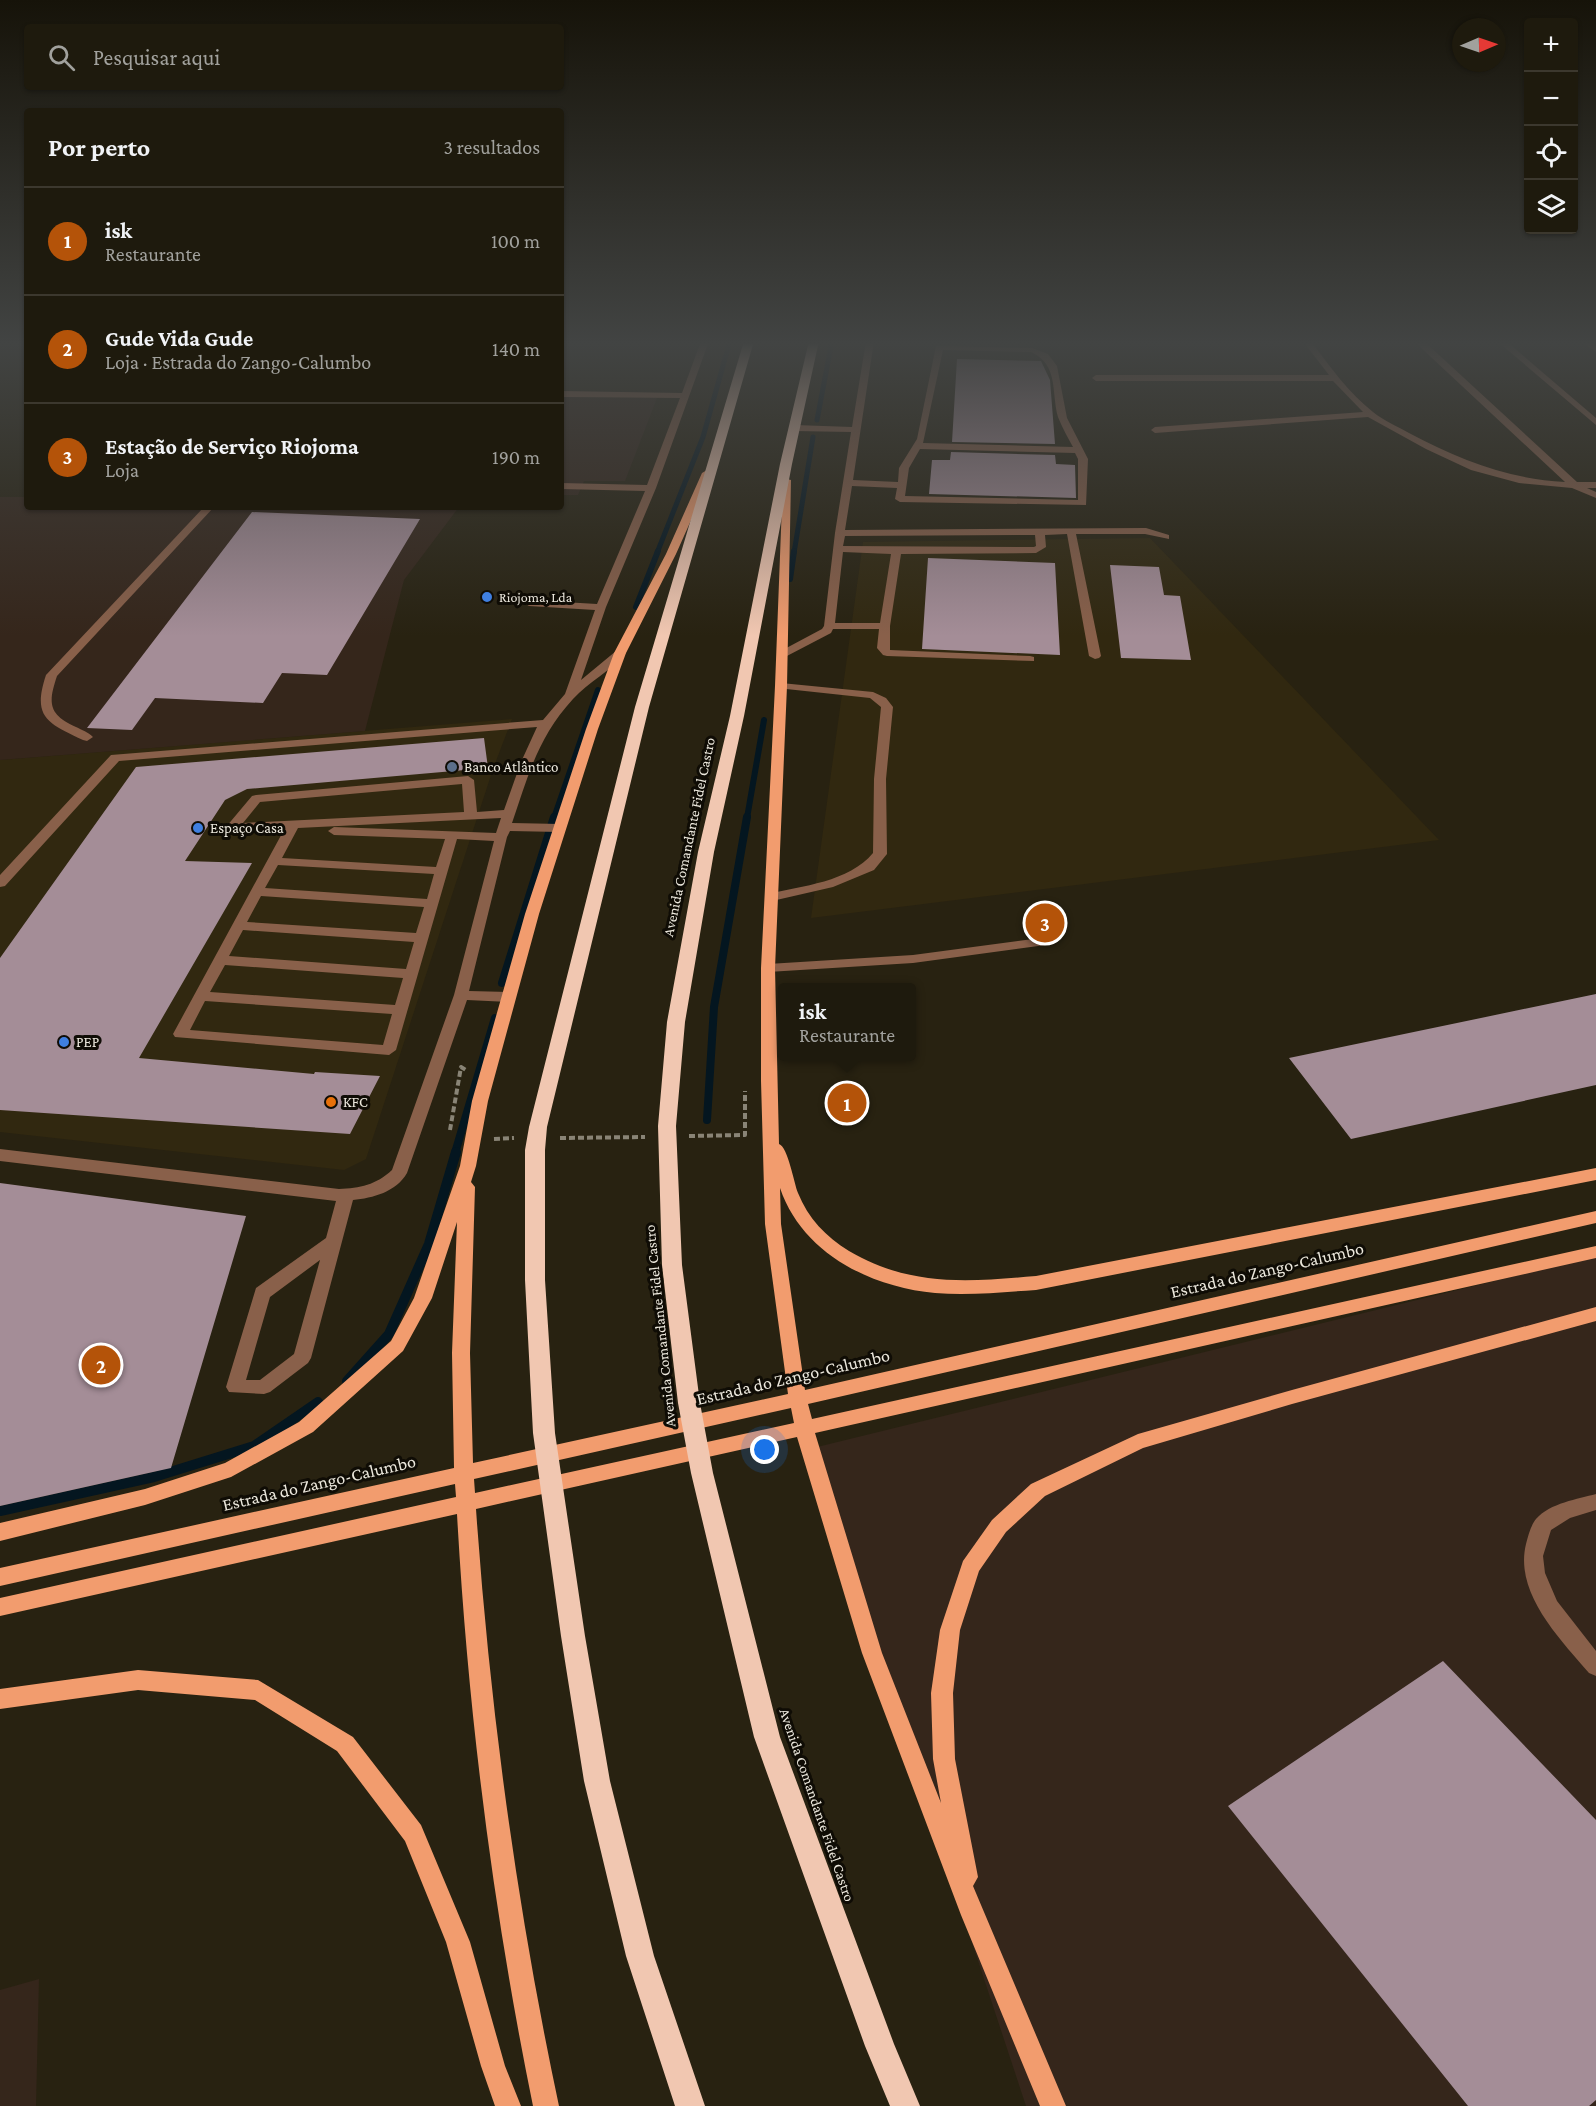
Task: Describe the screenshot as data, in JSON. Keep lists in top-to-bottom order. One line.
{"streets":{"highway":["Avenida Comandante Fidel Castro"],"main road":["Estrada do Zango-Calumbo"]},"places":["Riojoma, Lda","Banco Atlântico","Espaço Casa","PEP","KFC"],"north":"right","page":{"map_buttons":["+","−"],"search":"Pesquisar aqui","heading":["Por perto","3 resultados"],"list":[{"mark":"1","name":"isk","note":"Restaurante","value":"100 m"},{"mark":"2","name":"Gude Vida Gude","note":"Loja · Estrada do Zango-Calumbo","value":"140 m"},{"mark":"3","name":"Estação de Serviço Riojoma","note":"Loja","value":"190 m"}],"pins":["3","1","2"],"popup":["isk","Restaurante"]}}
